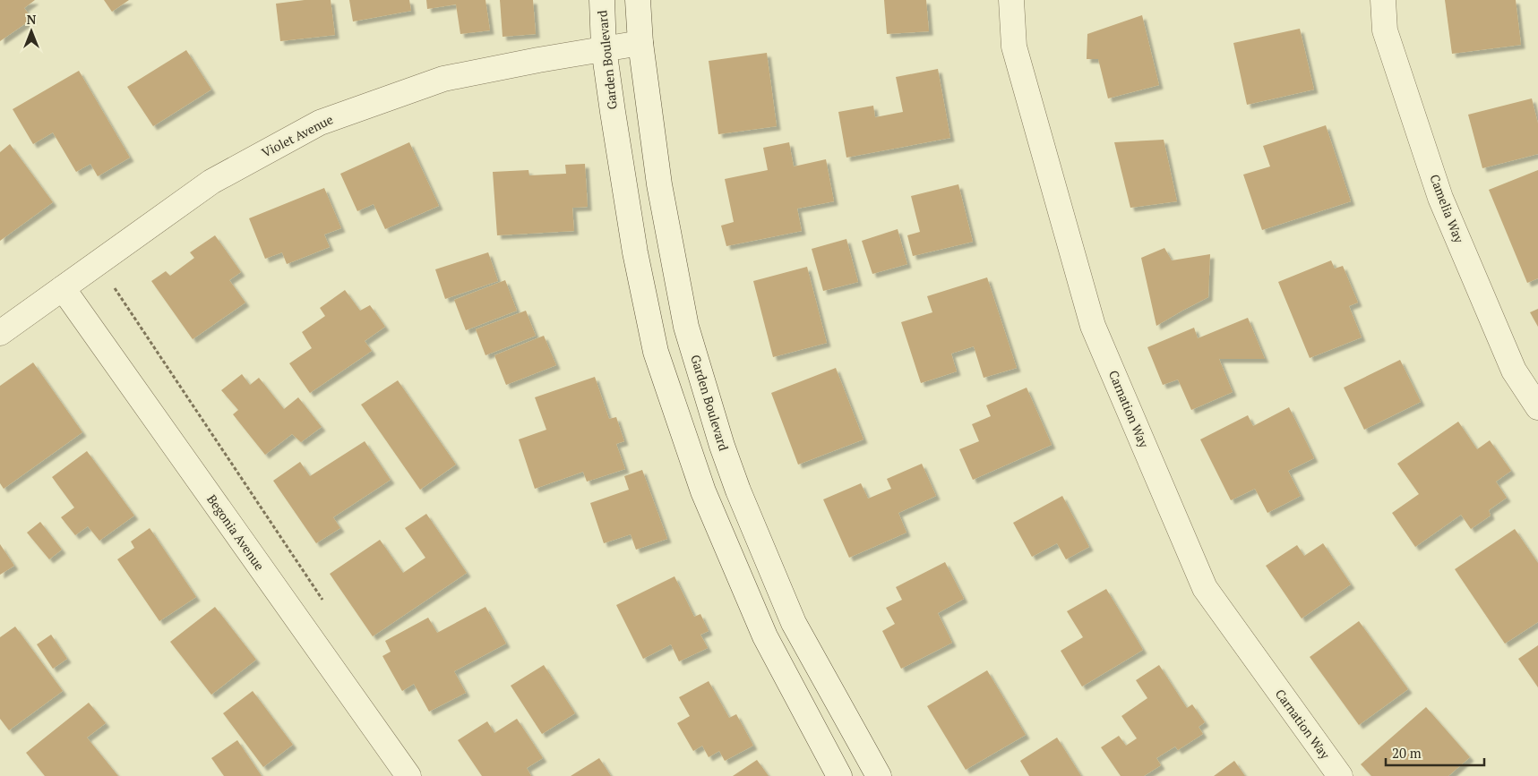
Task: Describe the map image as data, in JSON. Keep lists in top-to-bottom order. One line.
{"streets":{"street":["Garden Boulevard","Violet Avenue","Camelia Way","Carnation Way","Begonia Avenue"]},"crossings":[["Garden Boulevard","Violet Avenue"],["Violet Avenue","Begonia Avenue"]],"scale_bar":"20 m","north":"top"}
